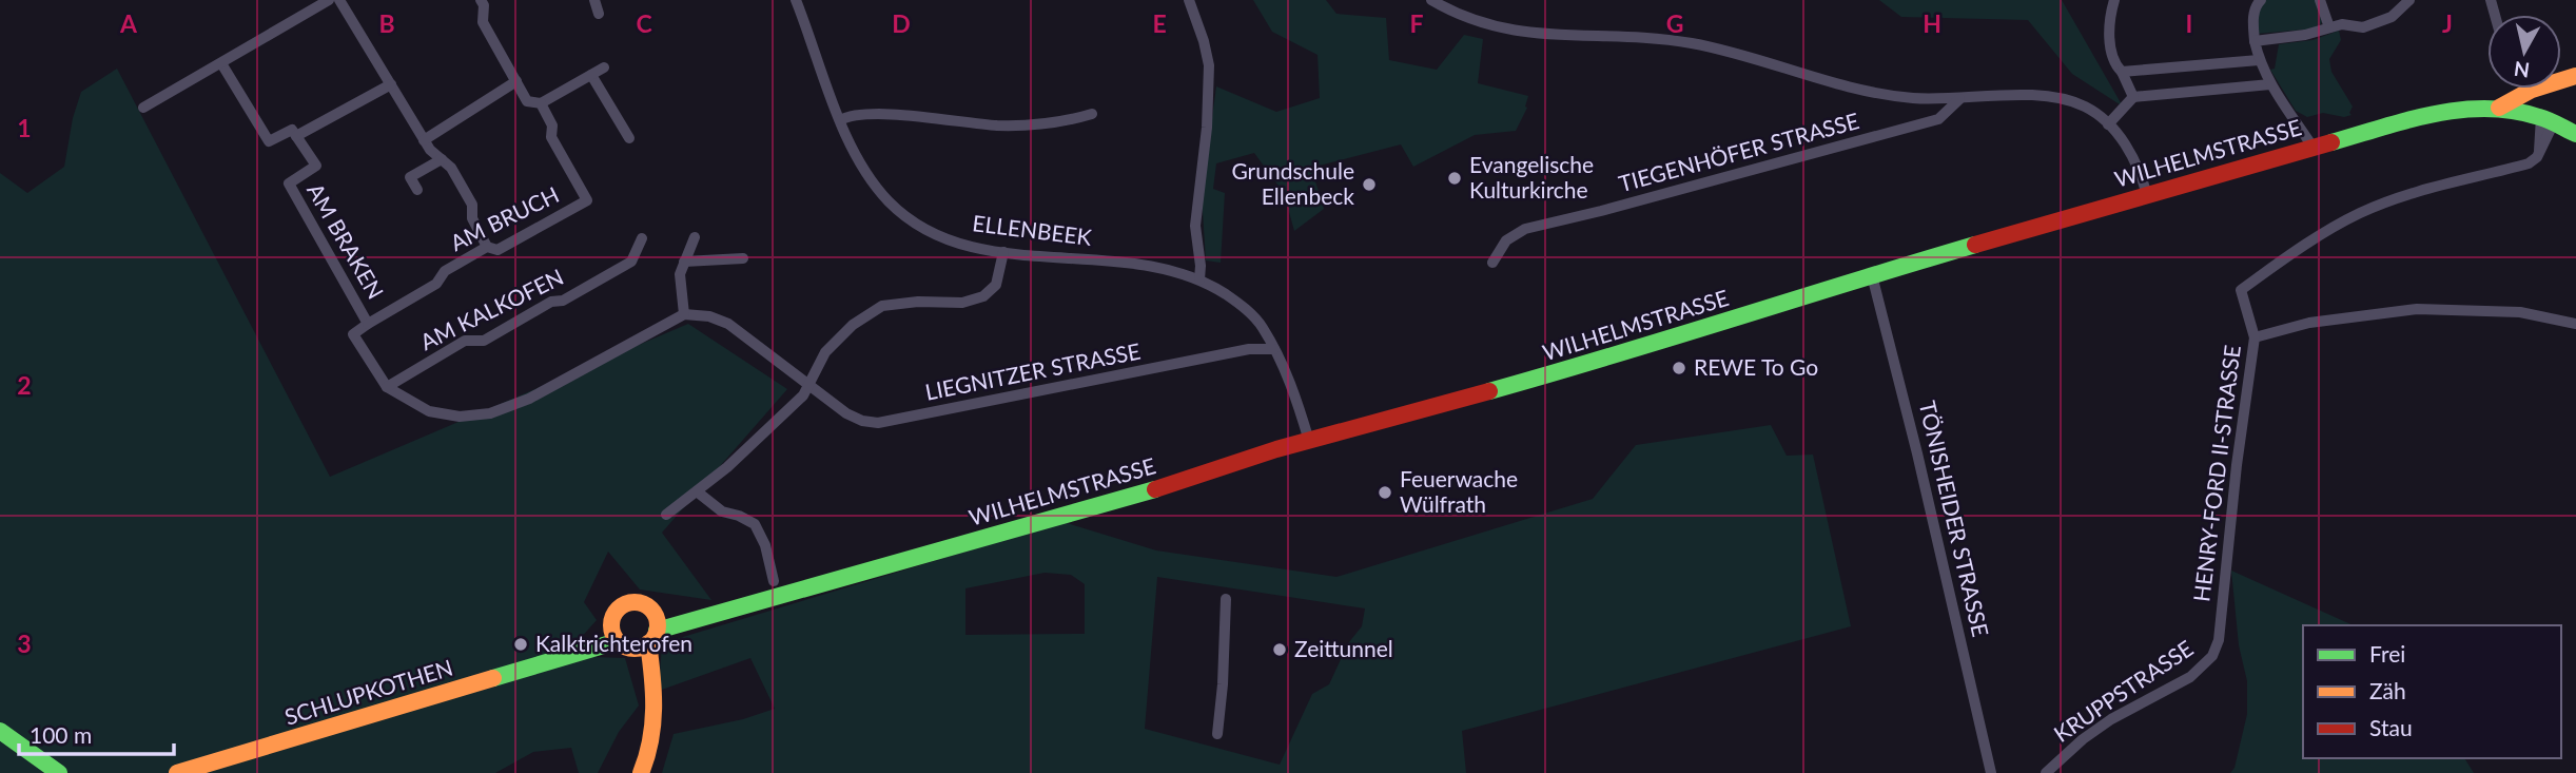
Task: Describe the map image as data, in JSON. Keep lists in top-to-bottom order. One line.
{"streets":{"main road":["WILHELMSTRASSE","SCHLUPKOTHEN"],"street":["TIEGENHÖFER STRASSE","AM BRUCH","ELLENBEEK","AM BRAKEN","AM KALKOFEN","LIEGNITZER STRASSE","HENRY-FORD II-STRASSE","TÖNISHEIDER STRASSE","KRUPPSTRASSE"]},"crossings":[["WILHELMSTRASSE","ELLENBEEK"],["WILHELMSTRASSE","TÖNISHEIDER STRASSE"],["WILHELMSTRASSE","SCHLUPKOTHEN"],["AM BRUCH","AM BRAKEN"],["ELLENBEEK","LIEGNITZER STRASSE"],["AM BRAKEN","AM KALKOFEN"],["HENRY-FORD II-STRASSE","KRUPPSTRASSE"]],"places":["Evangelische Kulturkirche","Grundschule Ellenbeck","REWE To Go","Feuerwache Wülfrath","Kalktrichterofen","Zeittunnel"],"legend":["Frei","Zäh","Stau"],"scale_bar":"100 m","north":"bottom","grid":{"columns":["A","B","C","D","E","F","G","H","I","J"],"rows":["1","2","3"]}}
